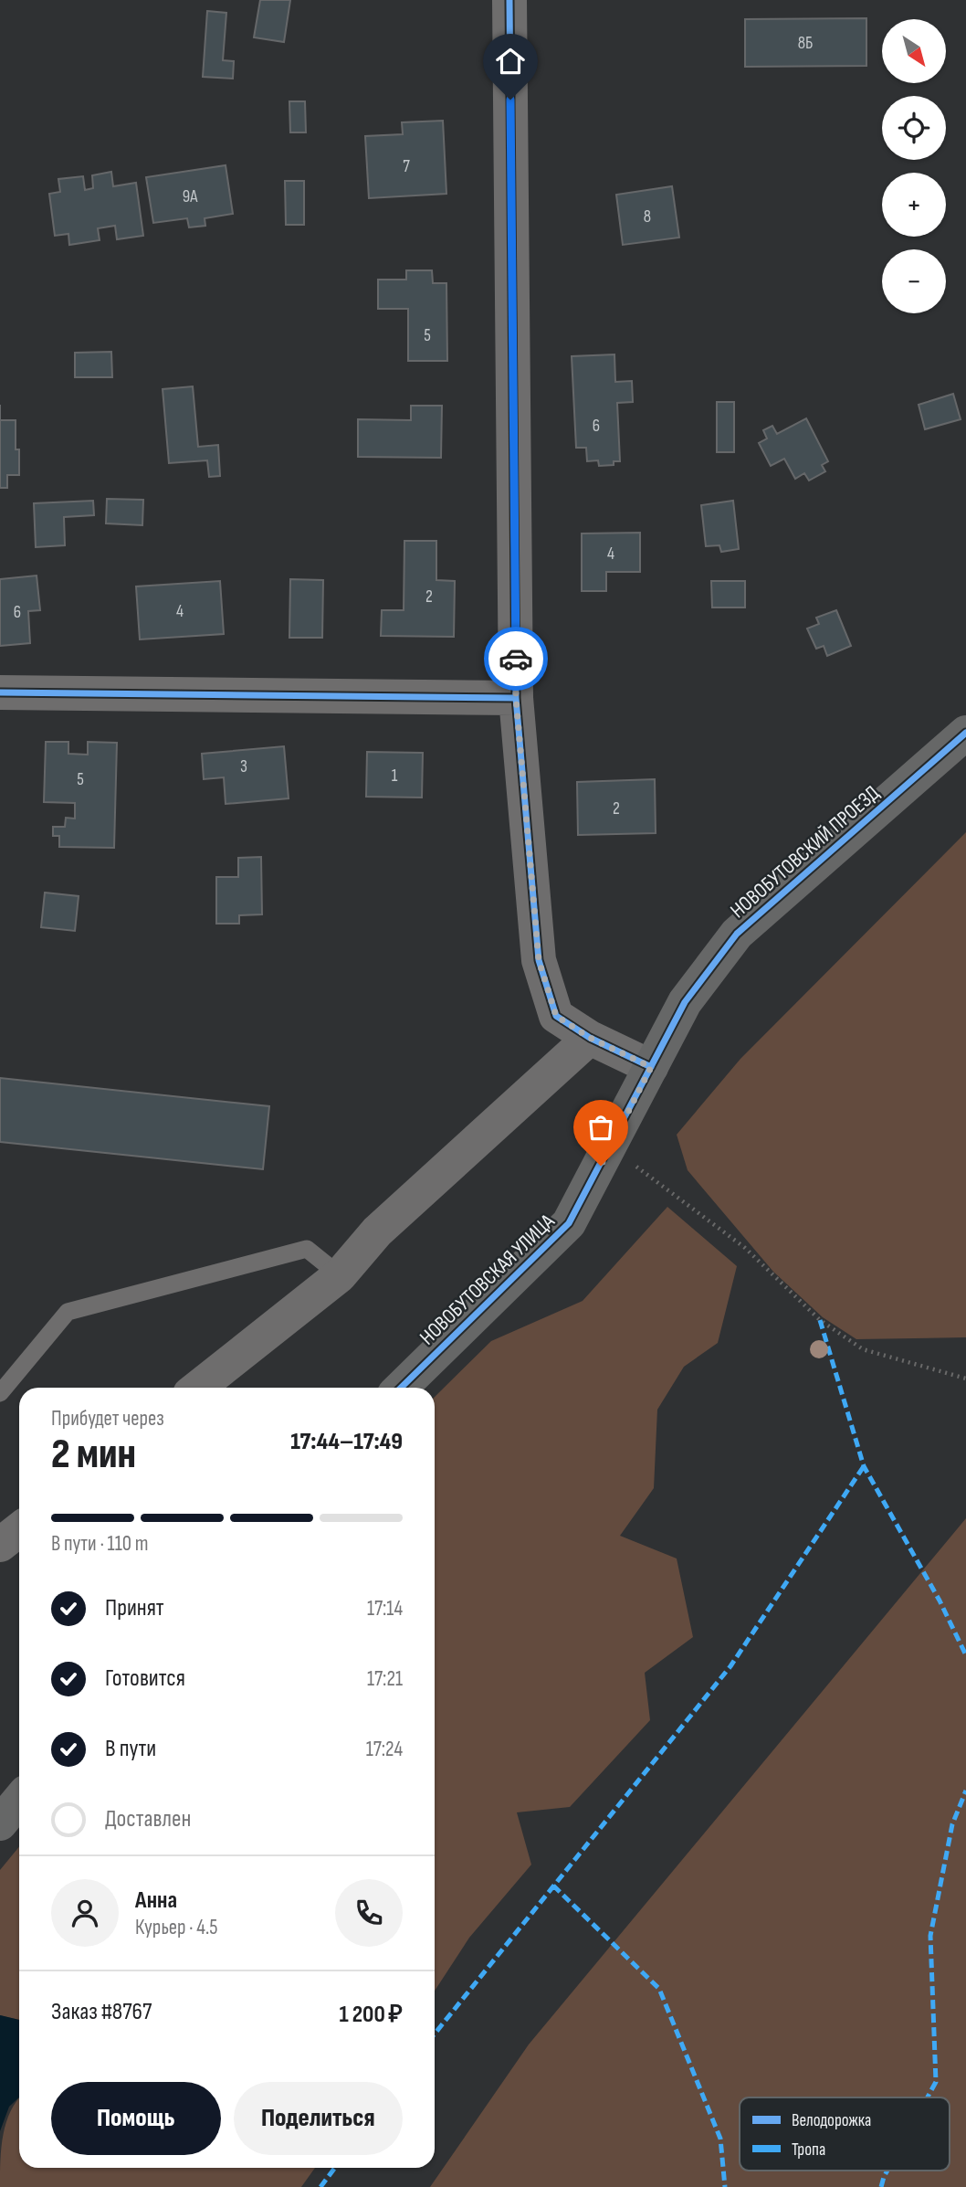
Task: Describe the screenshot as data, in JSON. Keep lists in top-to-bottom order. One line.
{"streets":{"street":["НОВОБУТОВСКИЙ ПРОЕЗД","НОВОБУТОВСКАЯ УЛИЦА"]},"crossings":[["НОВОБУТОВСКИЙ ПРОЕЗД","НОВОБУТОВСКАЯ УЛИЦА"]],"house_numbers":["8Б","7","9А","8","5","6","4","2","4","6","3","1","5","2"],"legend":["Велодорожка","Тропа"],"north":"bottom right","page":{"map_buttons":["+","−"],"heading":["2 мин","Прибудет через","17:44–17:49"],"panel":["Анна","Курьер · 4.5","Заказ #8767","1 200 ₽"],"bar":"В пути · 110 m","list":[["Принят","17:14"],["Готовится","17:21"],["В пути","17:24"],"Доставлен"],"buttons":["Помощь","Поделиться"]}}
